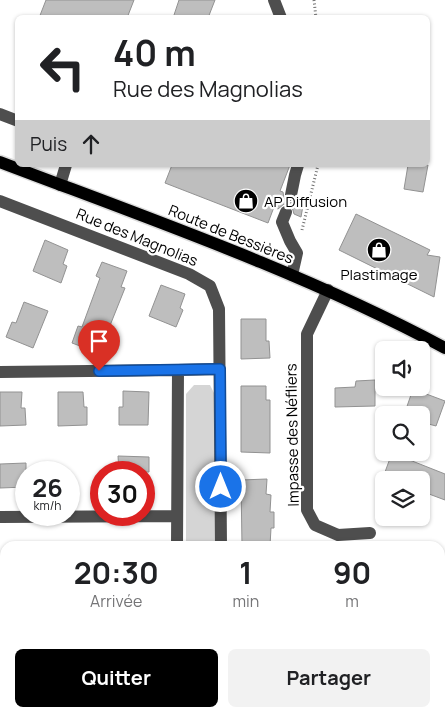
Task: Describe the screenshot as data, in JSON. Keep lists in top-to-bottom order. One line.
{"streets":{"main road":["Route de Bessières"],"street":["Rue des Magnolias","Impasse des Néfliers"]},"crossings":[["Route de Bessières","Impasse des Néfliers"]],"places":{"shop":["AP Diffusion","Plastimage"]},"page":{"turn":["40 m","Rue des Magnolias"],"then":"Puis","speed":"26 km/h","limit":"30","eta":["20:30","Arrivée","1","min","90","m"],"buttons":["Quitter","Partager"]}}
